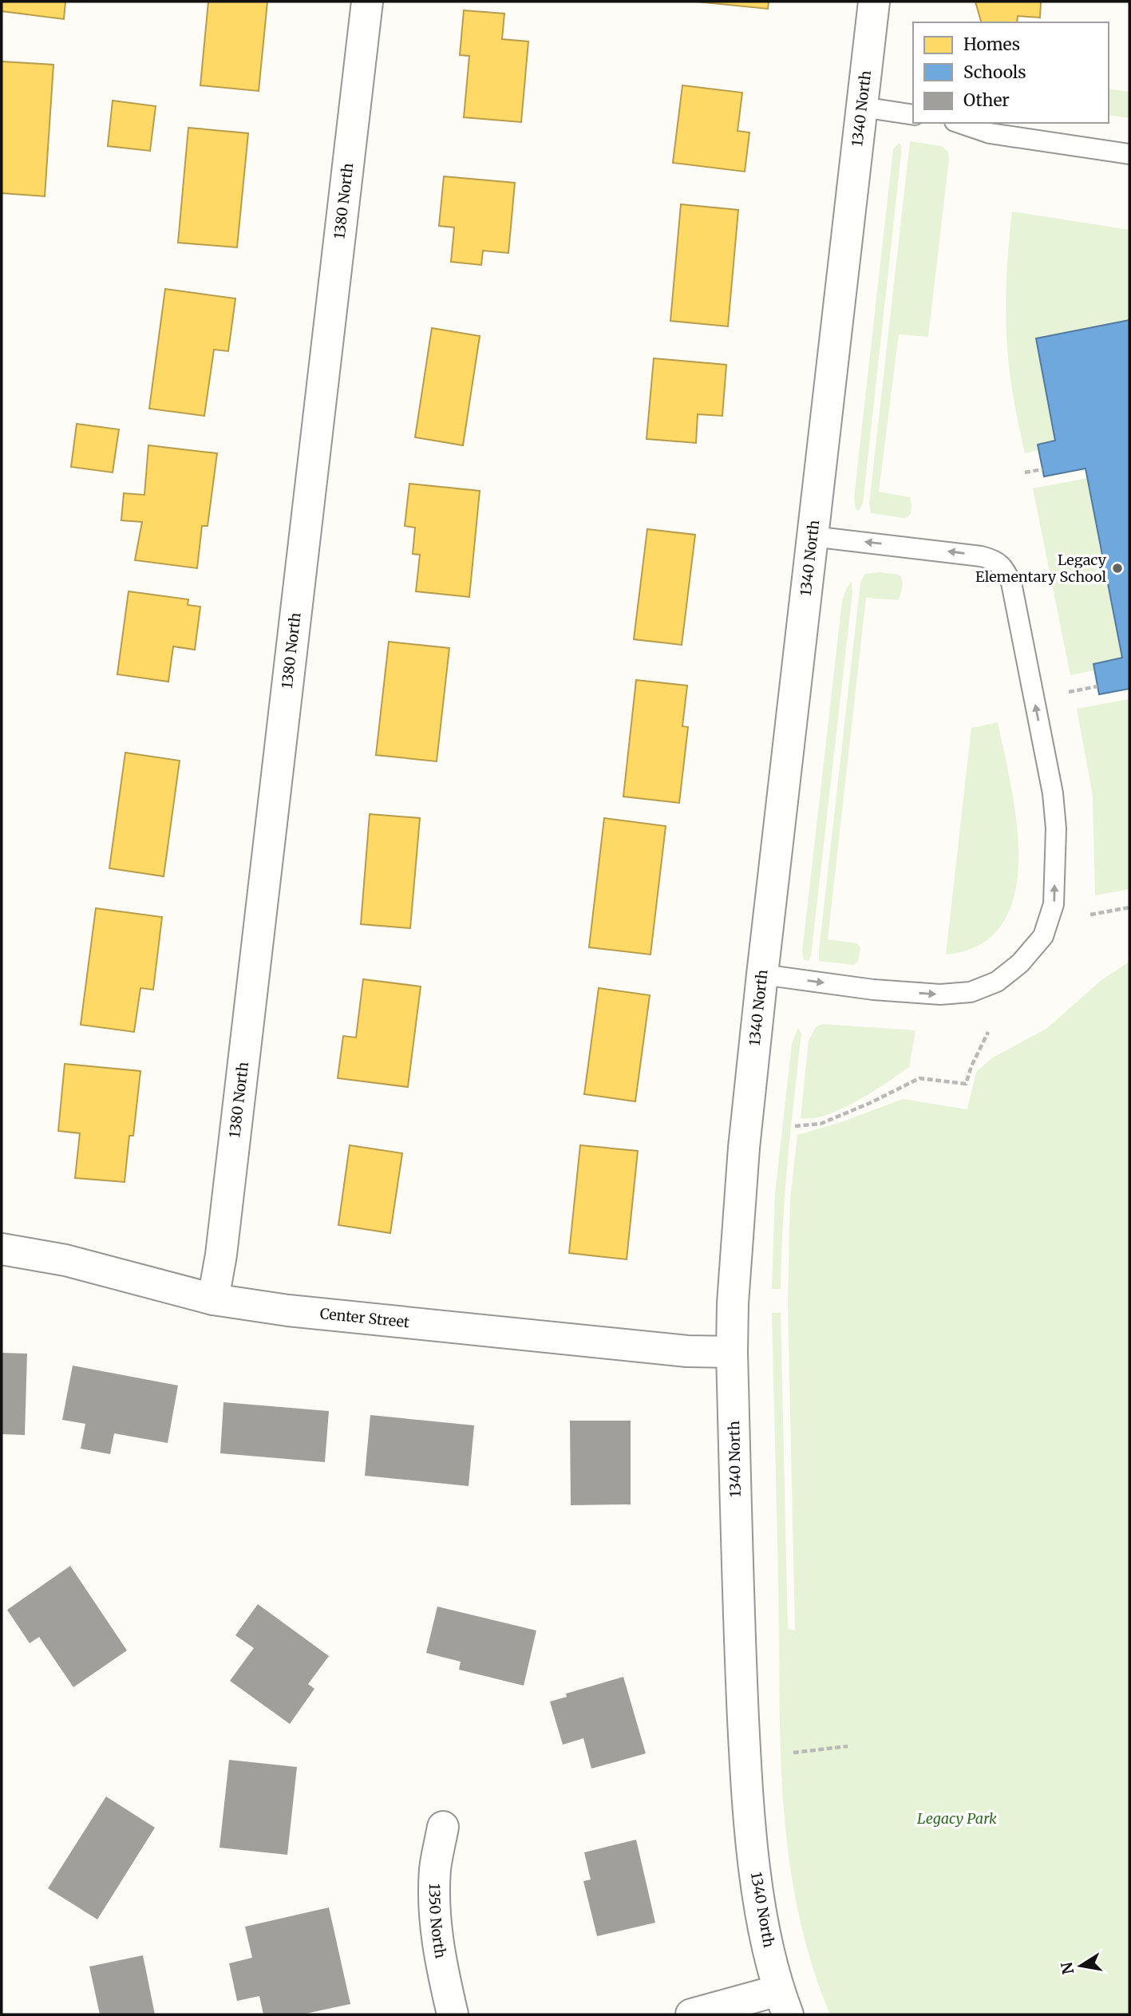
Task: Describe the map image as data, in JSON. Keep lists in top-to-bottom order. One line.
{"streets":{"street":["1340 North","1380 North","Center Street","1350 North"]},"crossings":[["1340 North","Center Street"],["1380 North","Center Street"]],"parks":["Legacy Park"],"places":["Legacy Elementary School"],"legend":["Homes","Schools","Other"],"north":"left"}
